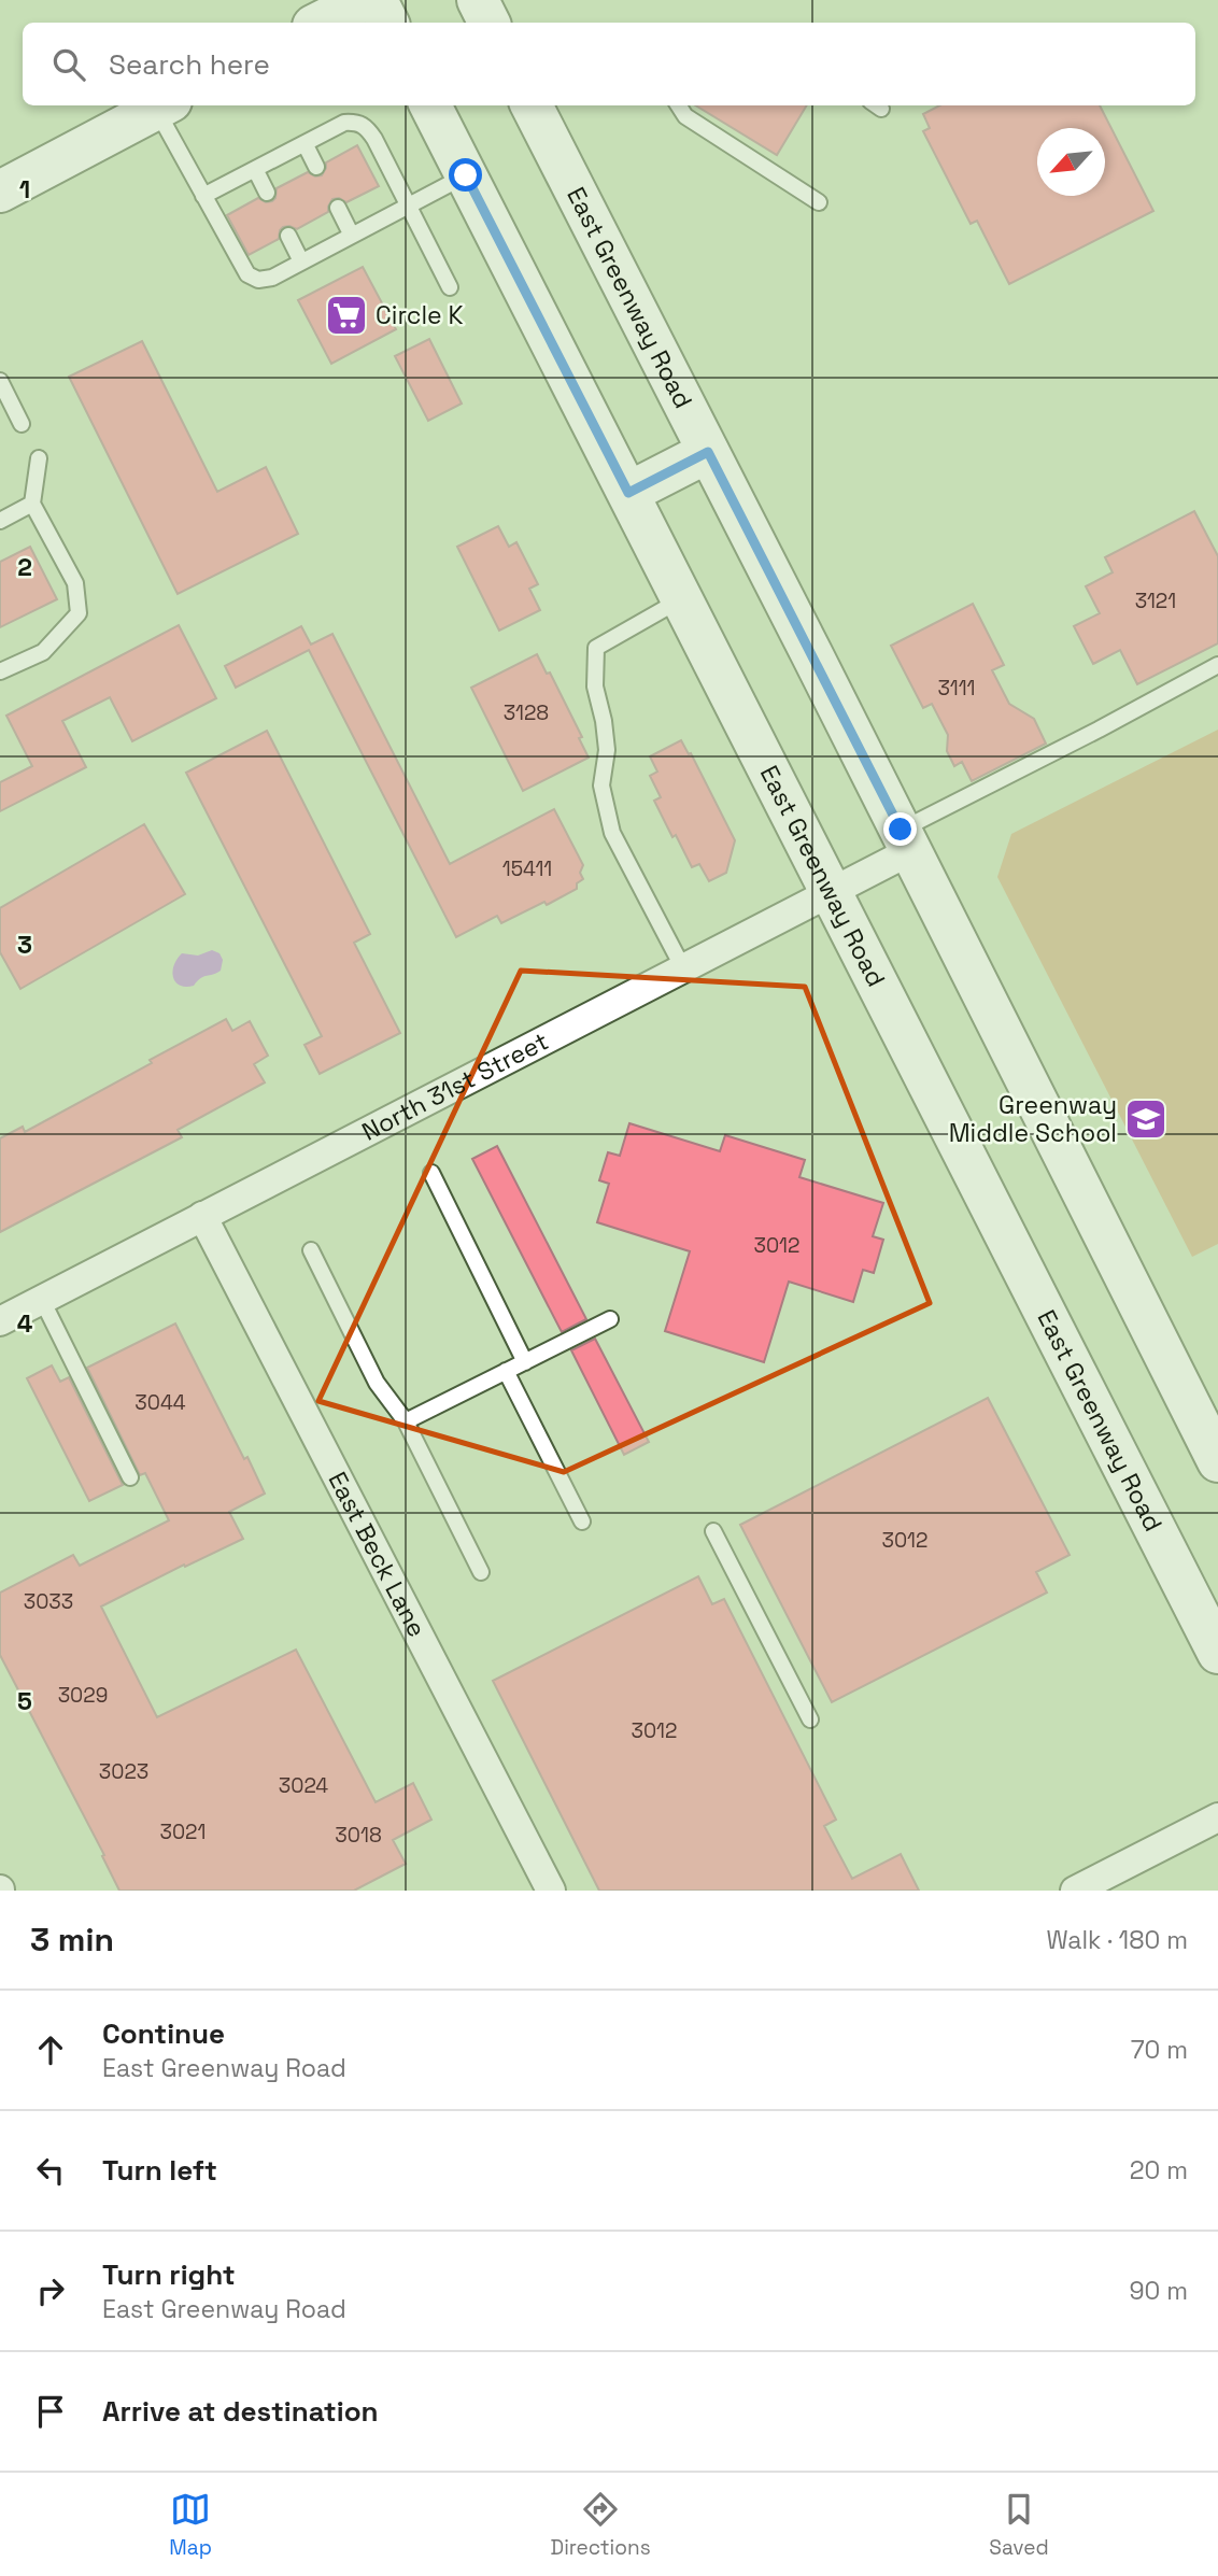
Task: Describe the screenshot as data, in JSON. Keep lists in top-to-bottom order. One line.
{"streets":{"main road":["East Greenway Road"],"street":["North 31st Street","East Beck Lane"]},"crossings":[["East Greenway Road","North 31st Street"],["North 31st Street","East Beck Lane"]],"places":{"supermarket":["Circle K"],"school or university":["Greenway Middle School"]},"house_numbers":["3121","3111","3128","15411","3012","3044","3012","3033","3029","3012","3023","3024","3021","3018"],"north":"bottom left","page":{"search":"Search here","heading":["3 min","Walk · 180 m"],"list":[["Continue","East Greenway Road","70 m"],["Turn left","20 m"],["Turn right","East Greenway Road","90 m"],"Arrive at destination"],"nav":["Map","Directions","Saved"]},"grid":{"rows":["1","2","3","4","5"]}}
